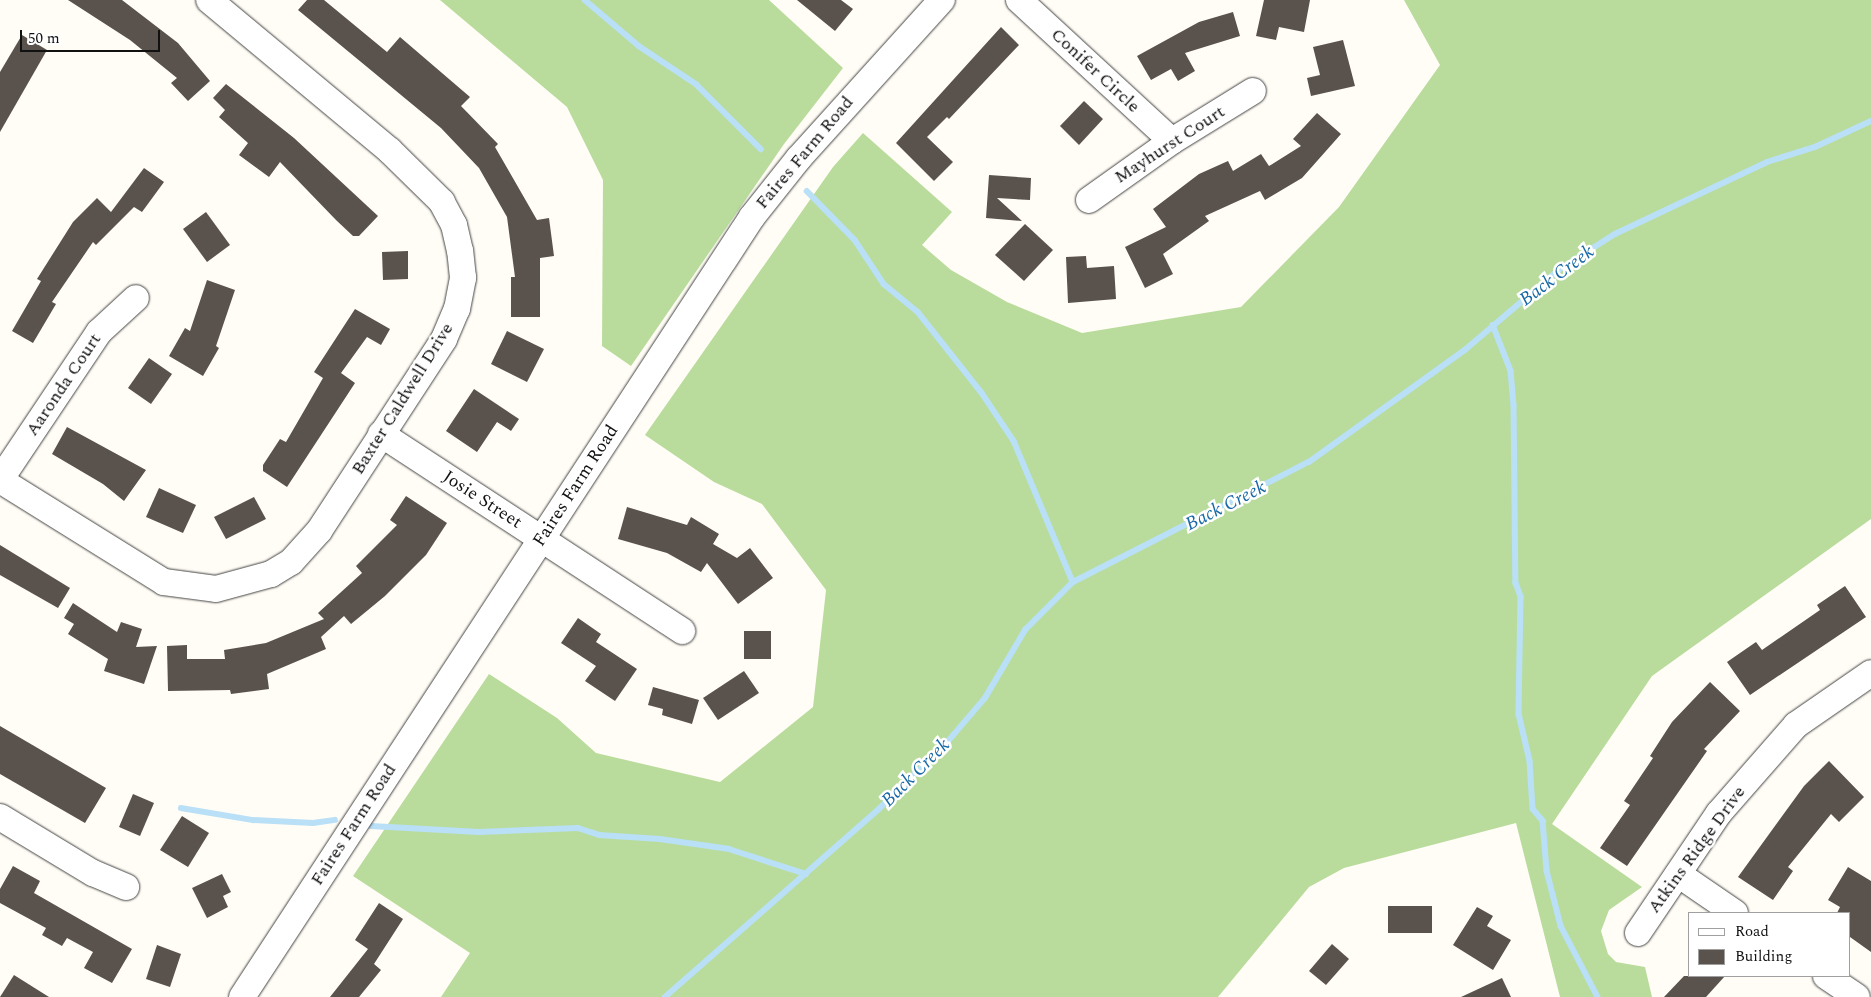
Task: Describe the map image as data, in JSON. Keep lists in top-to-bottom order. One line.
{"streets":{"street":["Conifer Circle","Mayhurst Court","Faires Farm Road","Aaronda Court","Baxter Caldwell Drive","Josie Street","Atkins Ridge Drive"]},"crossings":[["Conifer Circle","Mayhurst Court"],["Faires Farm Road","Josie Street"],["Aaronda Court","Baxter Caldwell Drive"],["Baxter Caldwell Drive","Josie Street"]],"water":["Back Creek"],"legend":["Road","Building"],"scale_bar":"50 m"}
